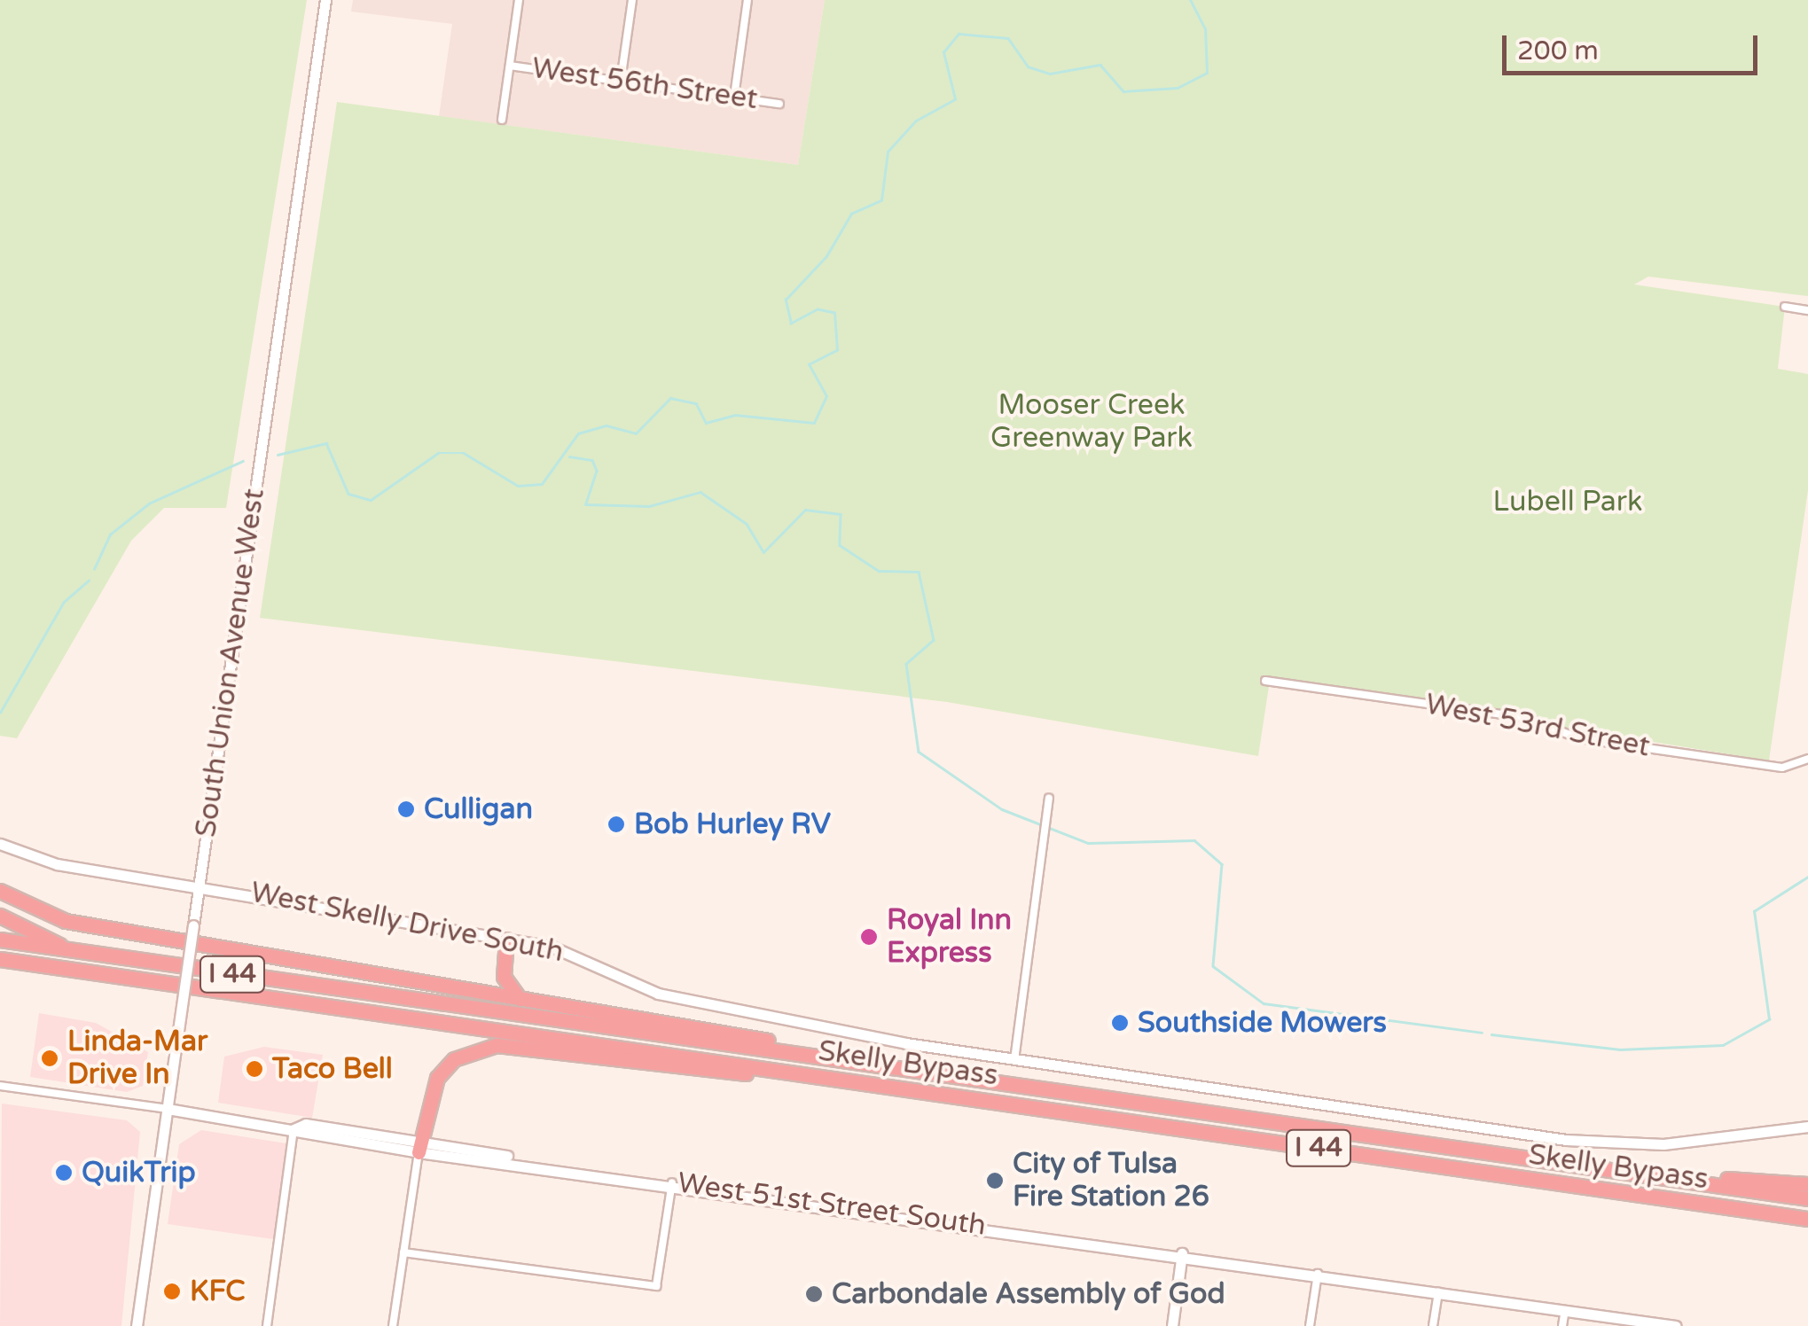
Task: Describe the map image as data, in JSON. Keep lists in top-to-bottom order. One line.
{"streets":{"highway":["I 44","Skelly Bypass"],"street":["West 56th Street","South Union Avenue West","West 53rd Street","West Skelly Drive South","West 51st Street South"]},"crossings":[["South Union Avenue West","West Skelly Drive South"],["South Union Avenue West","West 51st Street South"]],"parks":["Mooser Creek Greenway Park","Lubell Park"],"places":["Culligan","Bob Hurley RV","Royal Inn Express","Southside Mowers","Linda-Mar Drive In","Taco Bell","QuikTrip","City of Tulsa Fire Station 26","KFC","Carbondale Assembly of God"],"scale_bar":"200 m"}
